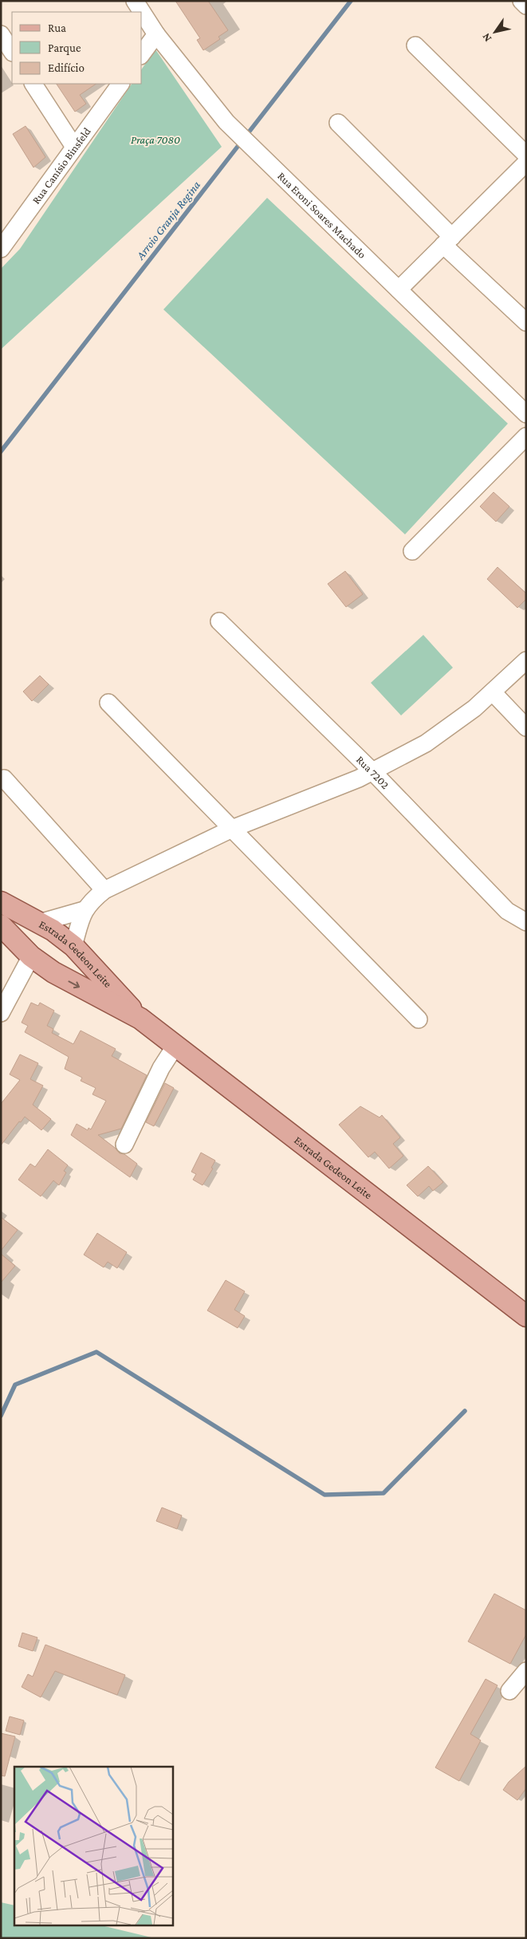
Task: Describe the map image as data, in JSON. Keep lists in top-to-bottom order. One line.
{"streets":{"main road":["Estrada Gedeon Leite"],"street":["Rua Canísio Binsfeld","Rua Eroni Soares Machado","Rua 7202"]},"water":["Arroio Granja Regina"],"parks":["Praça 7080"],"legend":["Rua","Parque","Edifício"],"north":"bottom left"}
